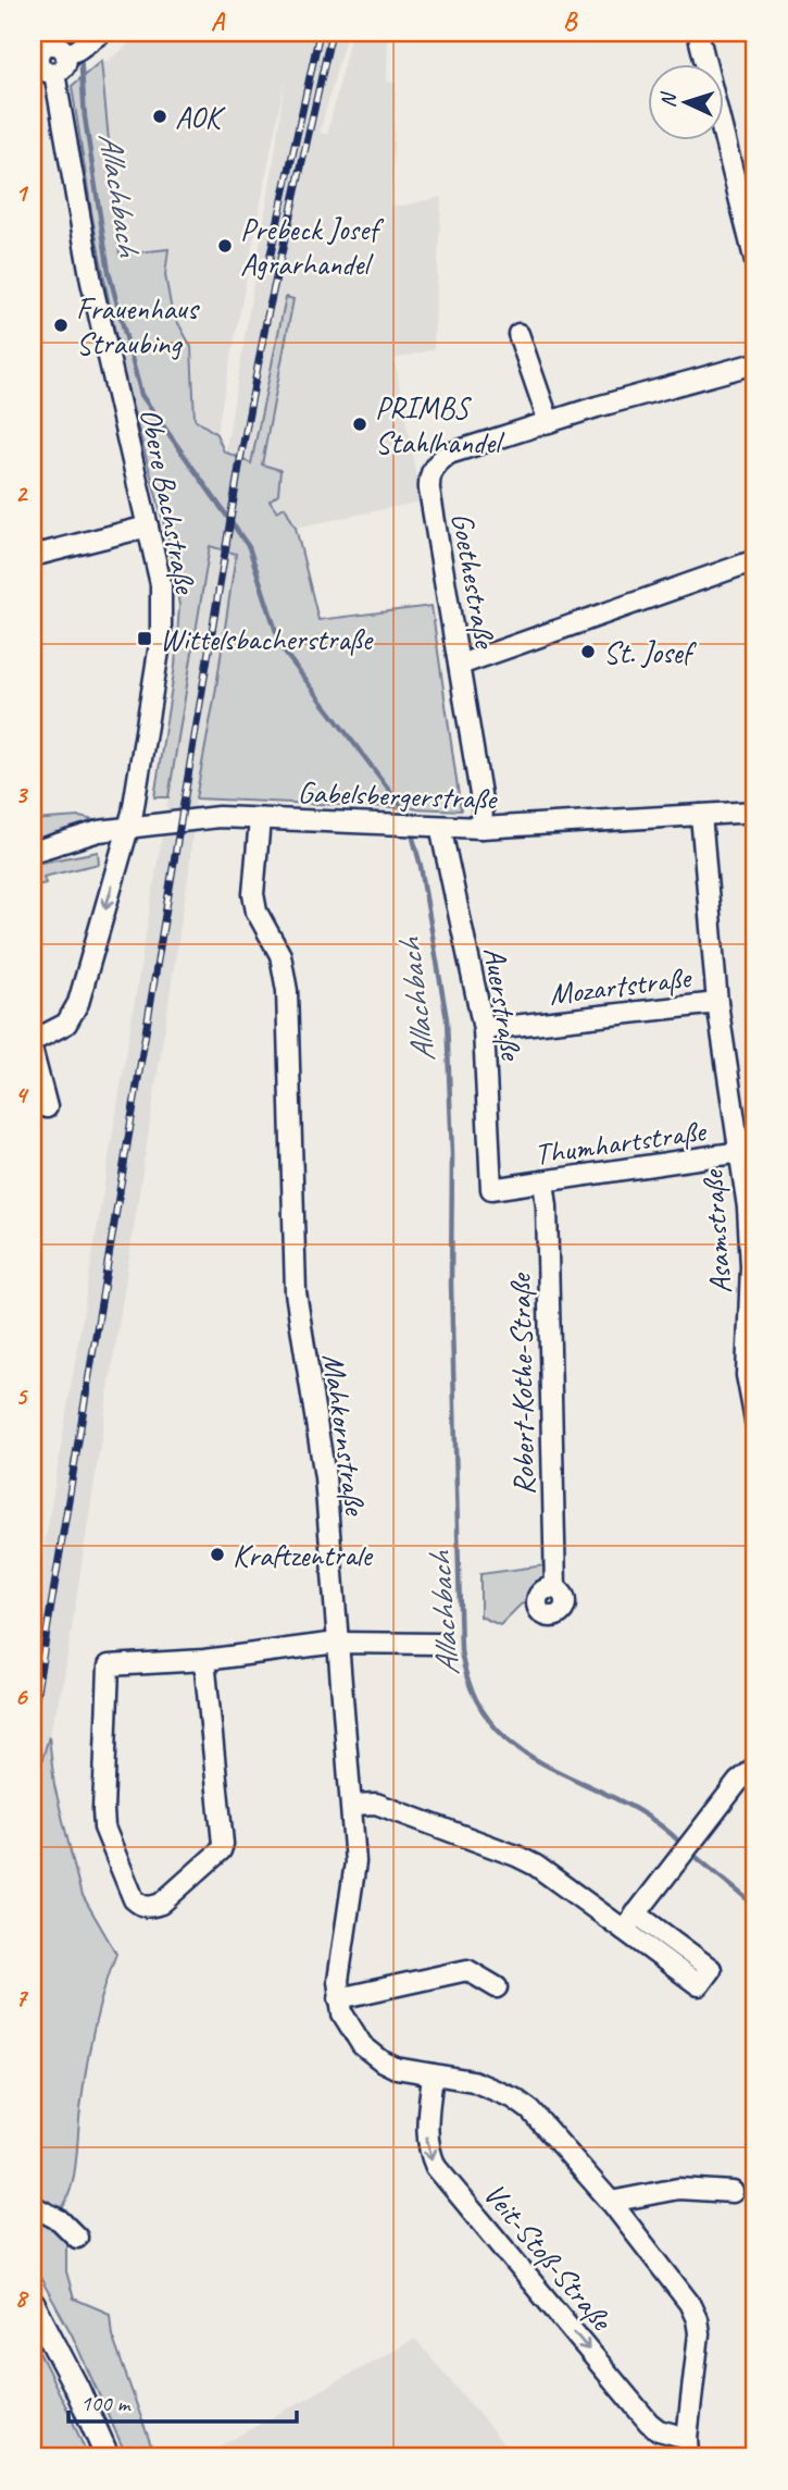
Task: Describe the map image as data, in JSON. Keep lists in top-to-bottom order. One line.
{"streets":{"street":["Obere Bachstraße","Goethestraße","Gabelsbergerstraße","Mozartstraße","Auerstraße","Thumhartstraße","Asamstraße","Robert-Kothe-Straße","Mahkornstraße","Veit-Stoß-Straße"]},"crossings":[["Obere Bachstraße","Gabelsbergerstraße"],["Goethestraße","Gabelsbergerstraße"],["Gabelsbergerstraße","Auerstraße"],["Gabelsbergerstraße","Asamstraße"],["Gabelsbergerstraße","Mahkornstraße"],["Mozartstraße","Auerstraße"],["Mozartstraße","Asamstraße"],["Auerstraße","Thumhartstraße"],["Thumhartstraße","Asamstraße"],["Thumhartstraße","Robert-Kothe-Straße"]],"water":["Allachbach"],"places":{"other":["AOK","Prebeck Josef Agrarhandel","Frauenhaus Straubing","PRIMBS Stahlhandel","St. Josef","Kraftzentrale"],"transit":["Wittelsbacherstraße"]},"scale_bar":"100 m","north":"left","grid":{"columns":["A","B"],"rows":["1","2","3","4","5","6","7","8"]}}
